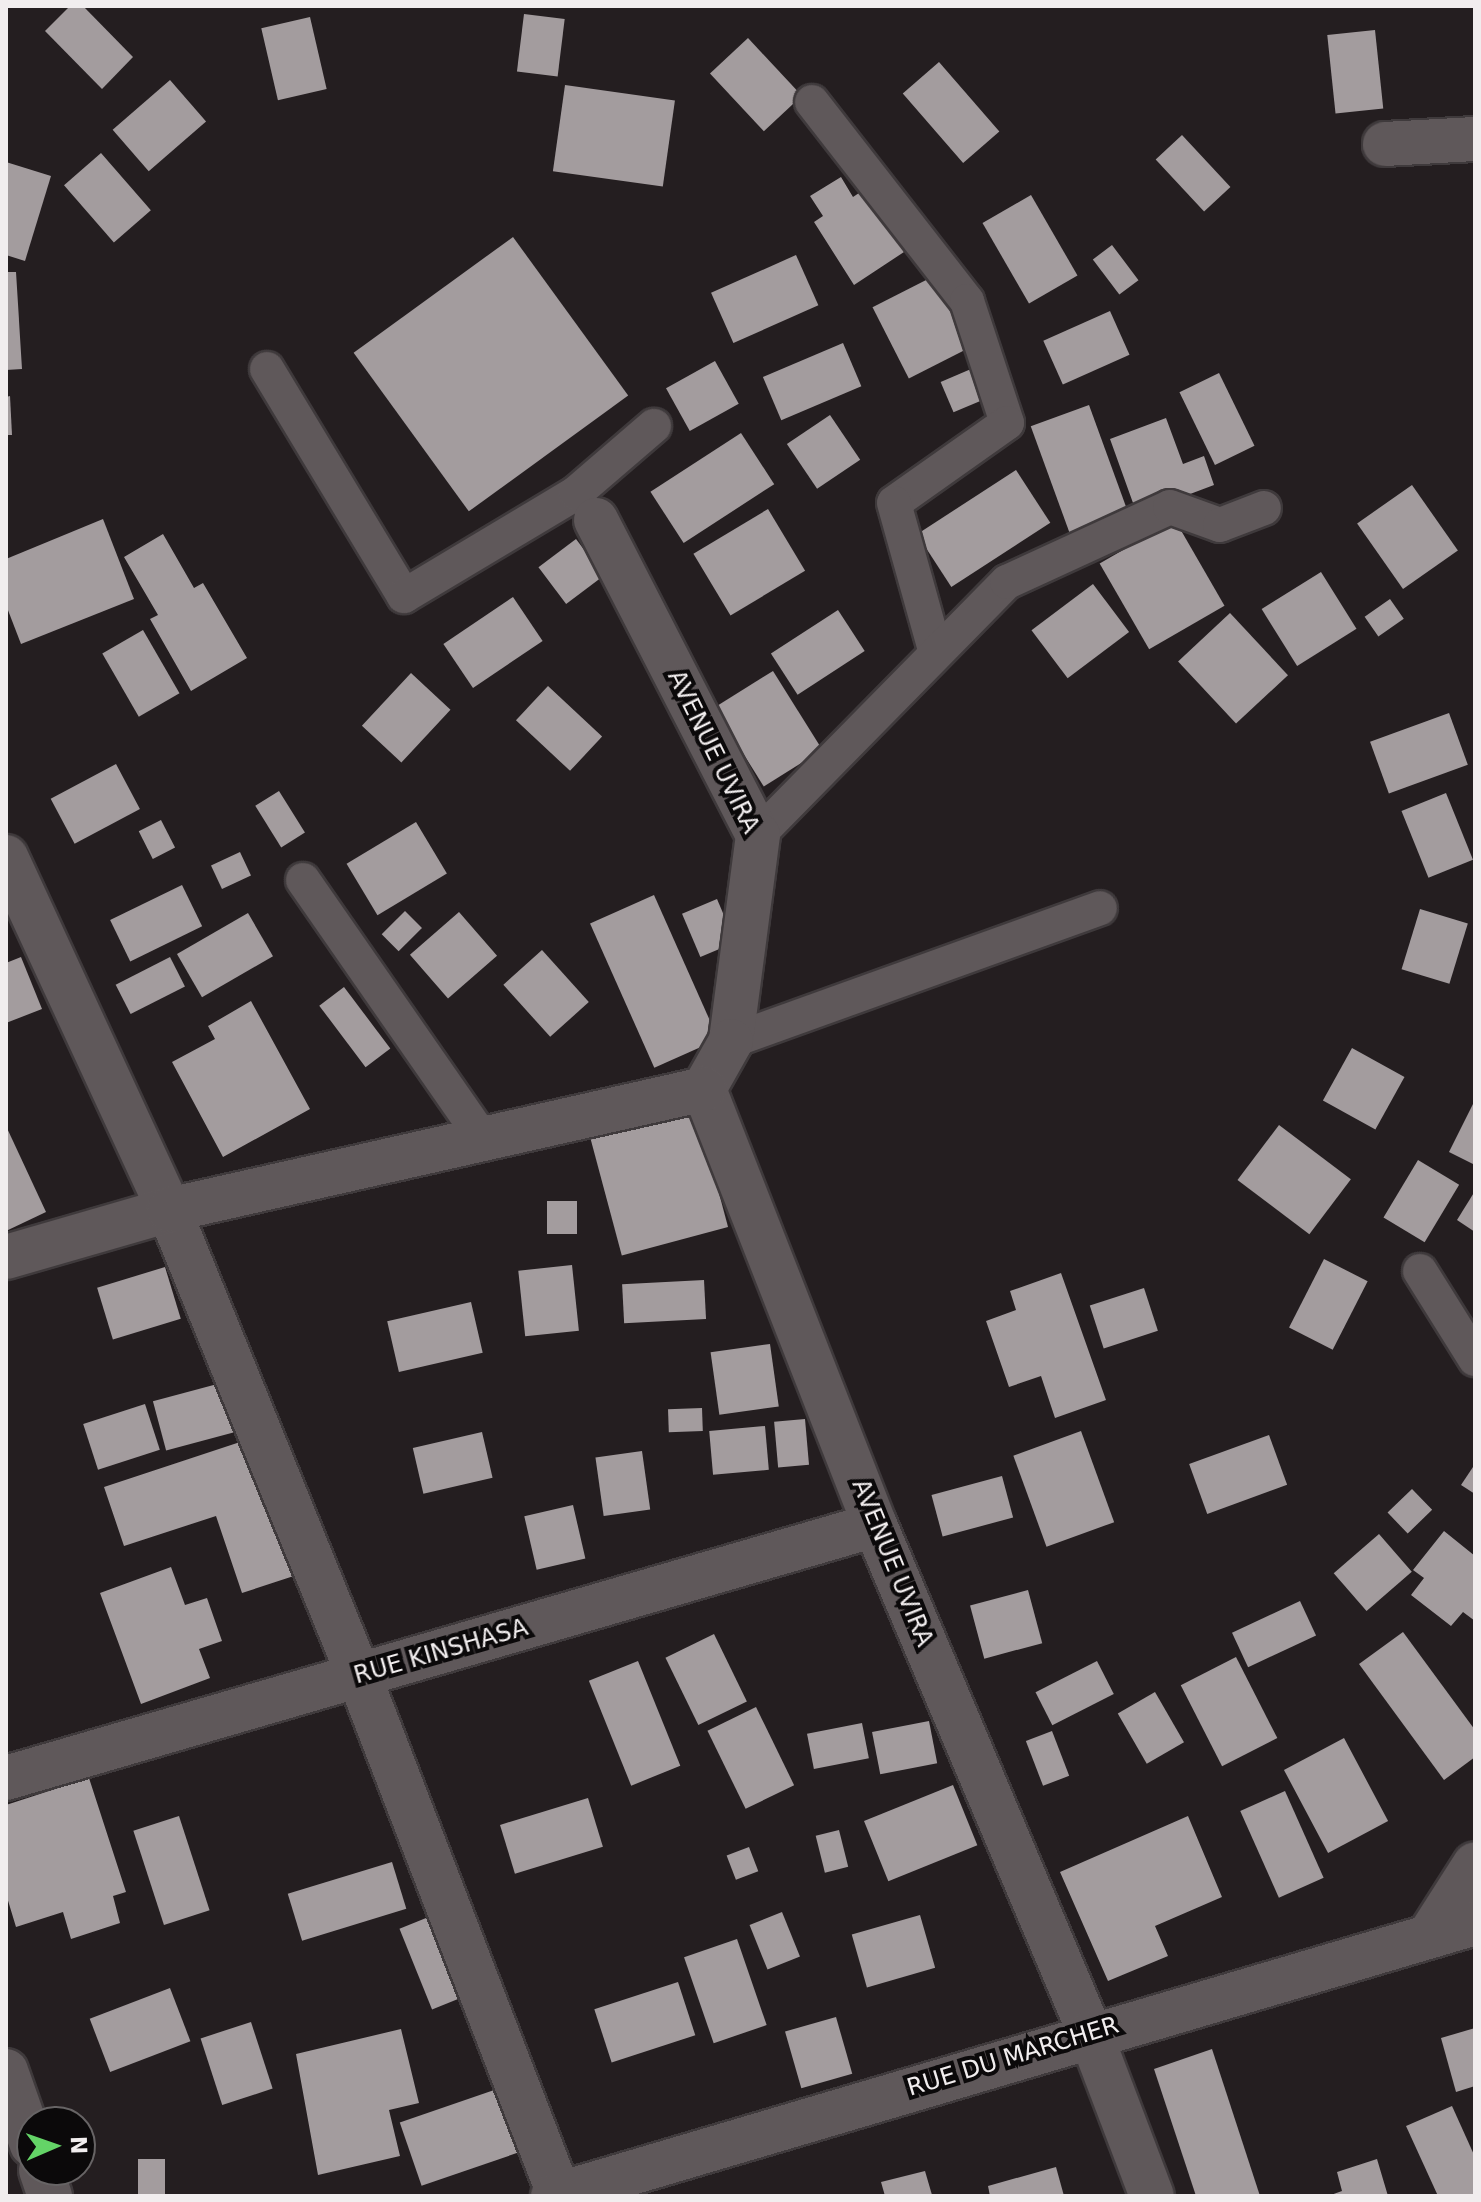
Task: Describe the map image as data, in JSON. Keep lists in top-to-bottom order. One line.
{"streets":{"street":["AVENUE UVIRA","RUE KINSHASA","RUE DU MARCHER"]},"crossings":[["AVENUE UVIRA","RUE KINSHASA"],["AVENUE UVIRA","RUE DU MARCHER"]],"north":"right"}
